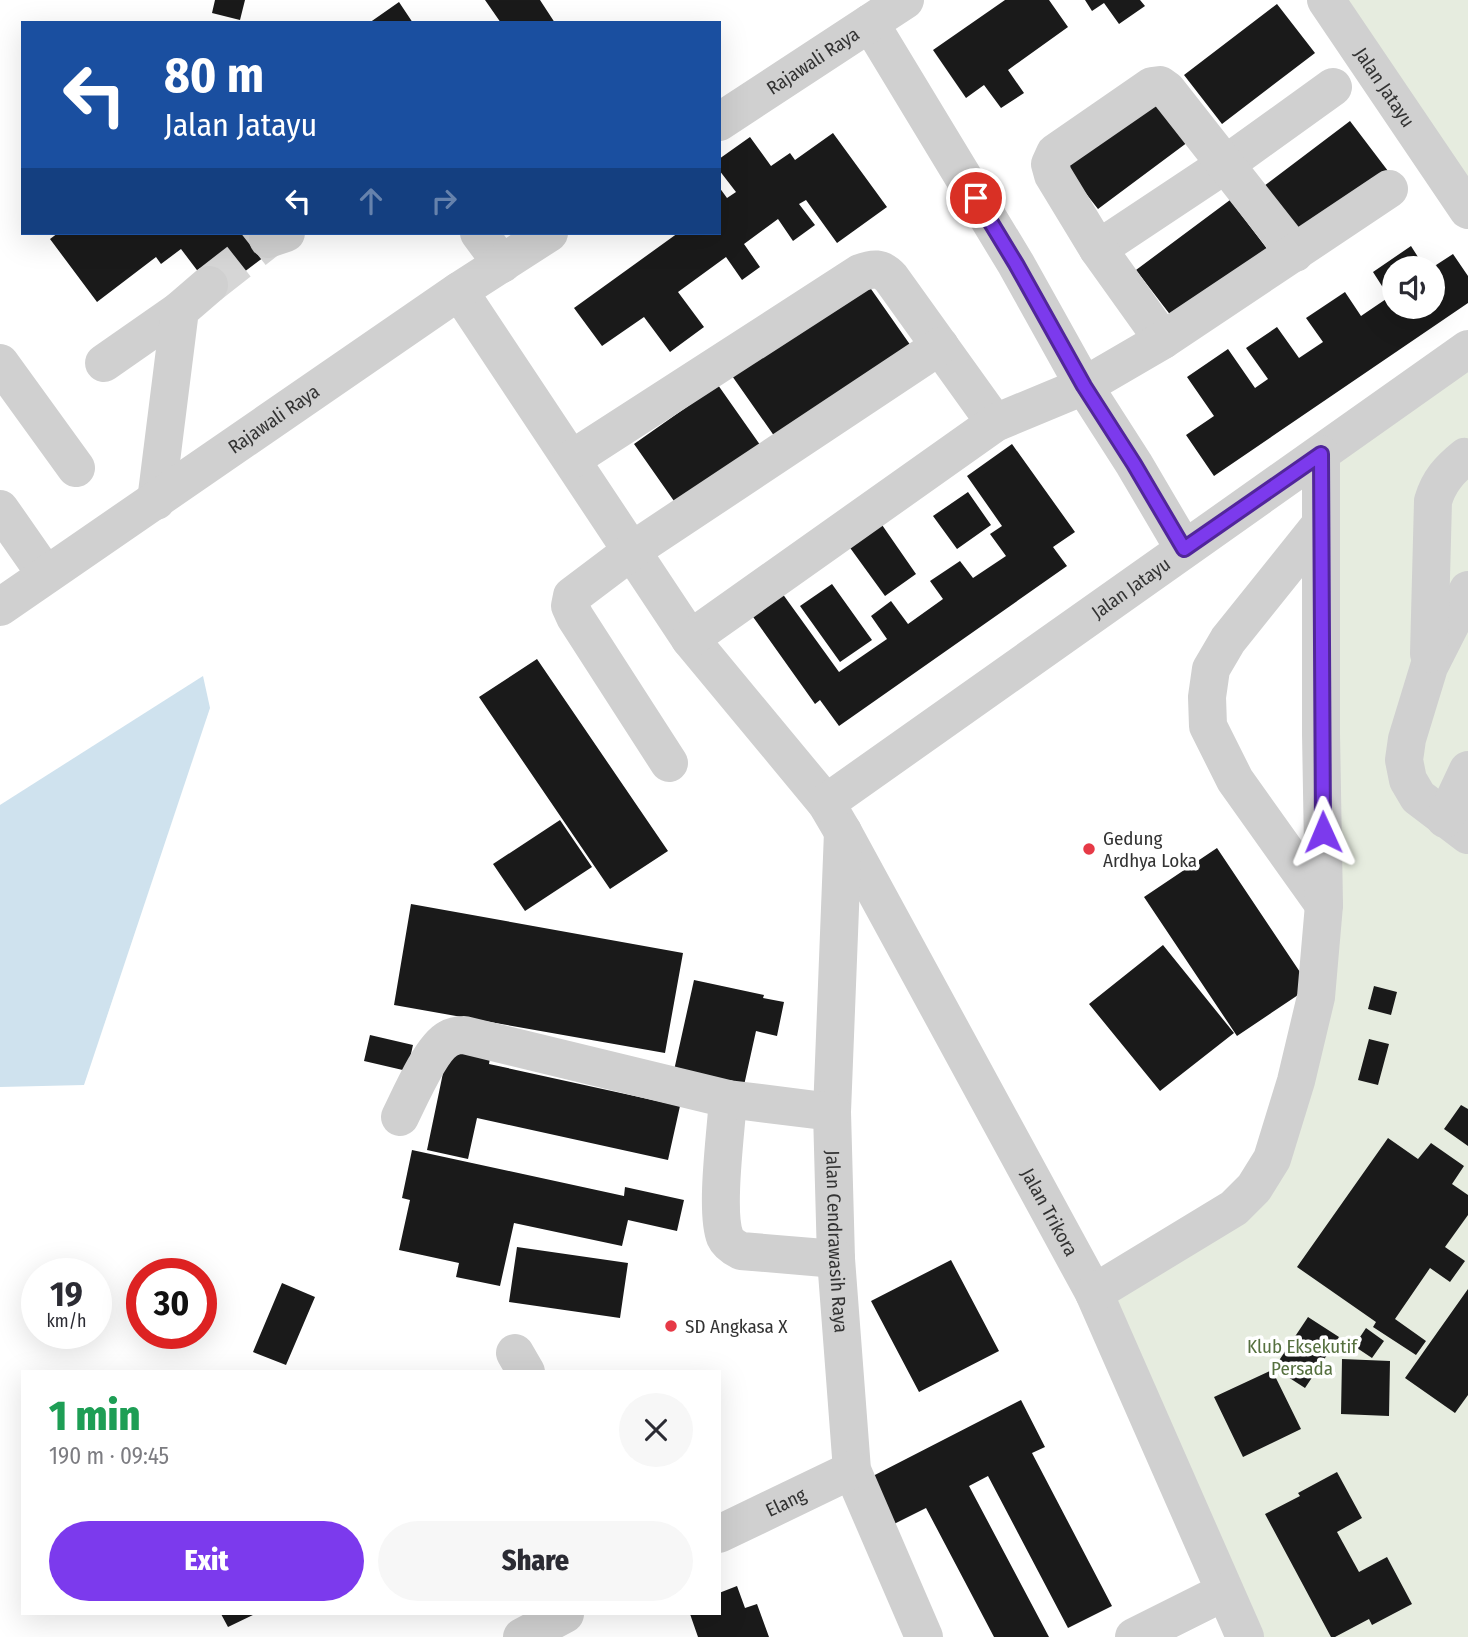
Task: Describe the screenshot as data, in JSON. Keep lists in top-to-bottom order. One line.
{"streets":{"street":["Rajawali Raya","Jalan Jatayu","Jalan Trikora","Jalan Cendrawasih Raya","Elang"]},"crossings":[["Rajawali Raya","Jalan Trikora"],["Jalan Jatayu","Jalan Trikora"],["Jalan Jatayu","Jalan Cendrawasih Raya"],["Jalan Trikora","Jalan Cendrawasih Raya"],["Jalan Cendrawasih Raya","Elang"]],"parks":["Klub Eksekutif Persada"],"places":["Gedung Ardhya Loka","SD Angkasa X"],"page":{"turn":["80 m","Jalan Jatayu"],"speed":"19 km/h","limit":"30","heading":["1 min","190 m · 09:45"],"buttons":["Exit","Share"]}}
